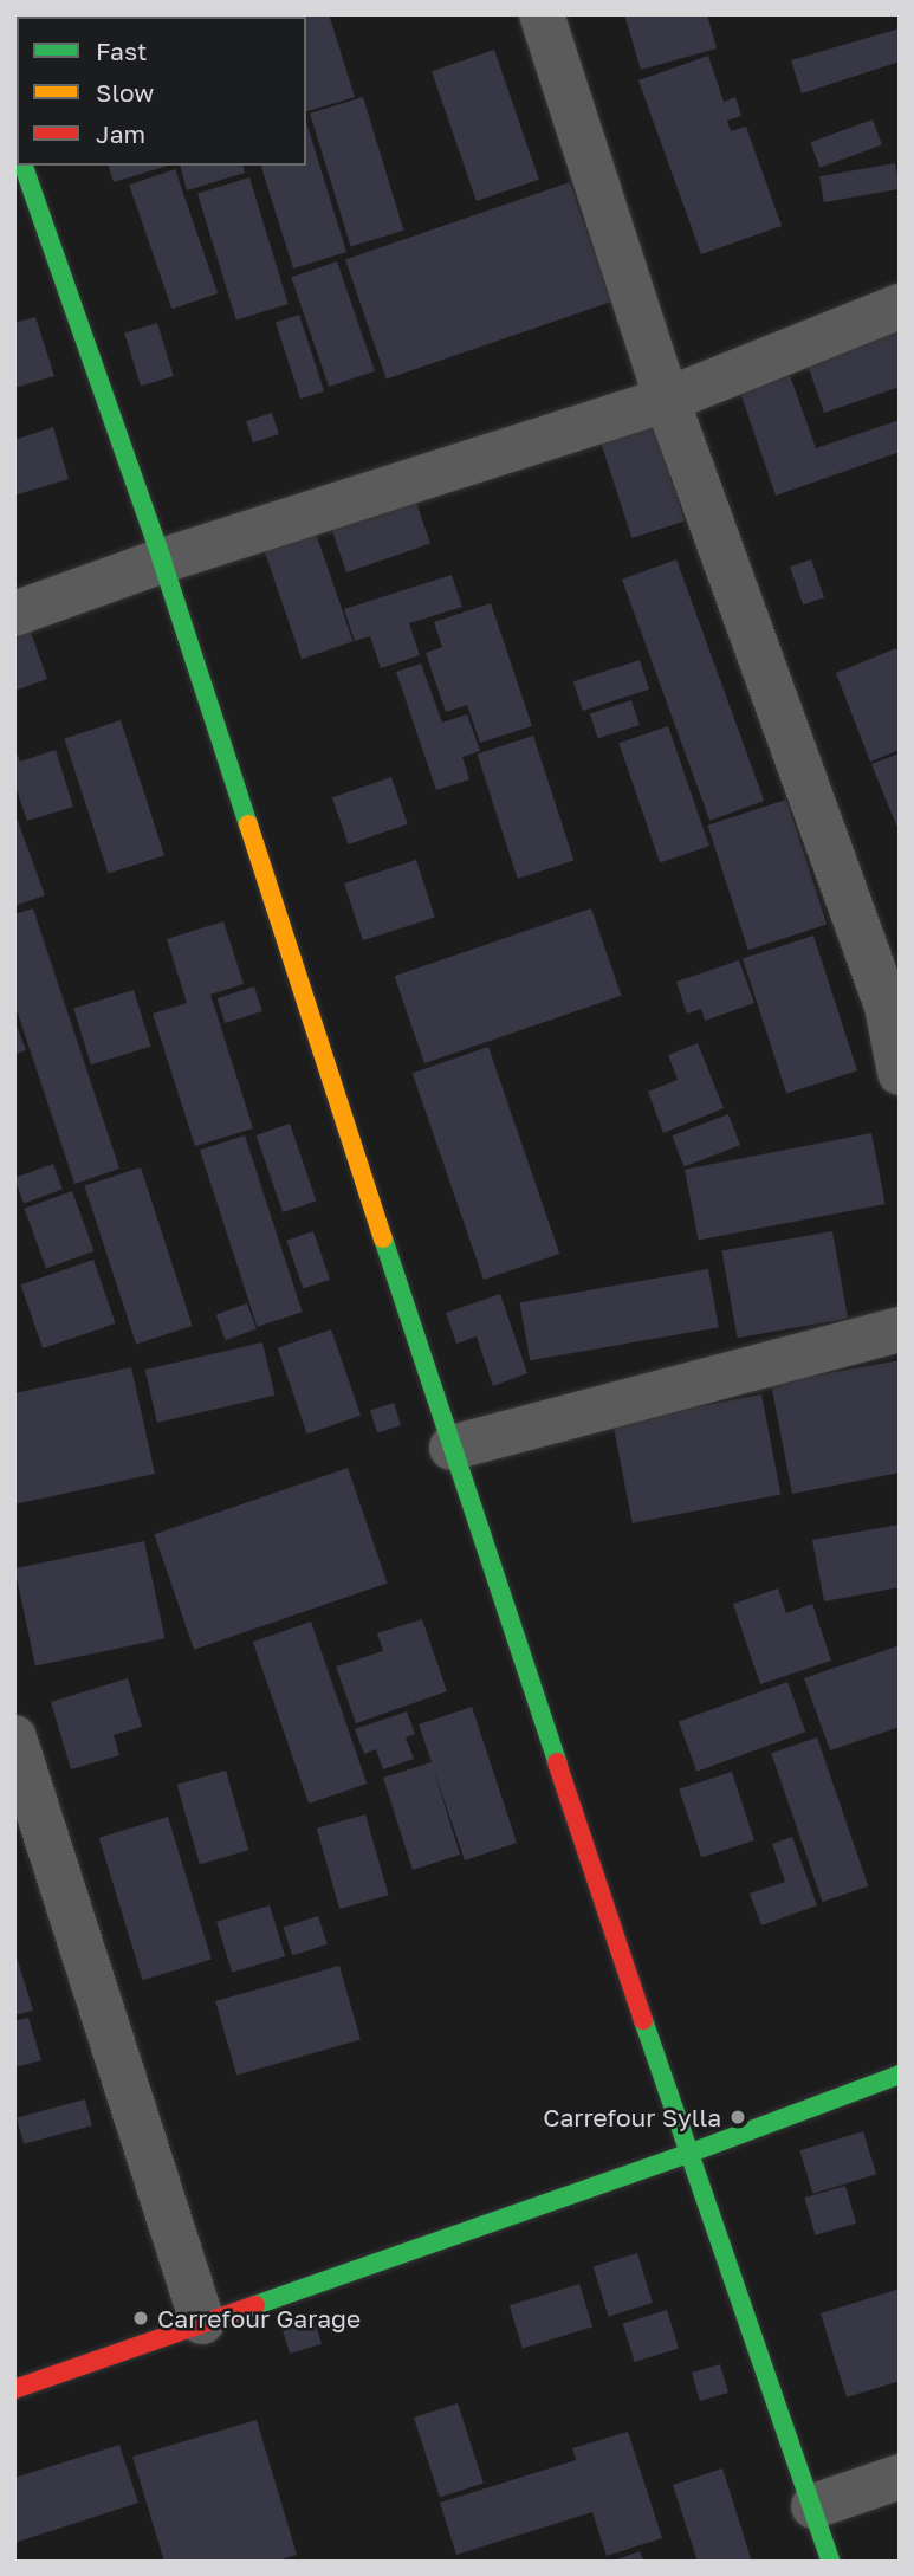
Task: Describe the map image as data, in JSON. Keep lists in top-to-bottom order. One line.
{"places":["Carrefour Sylla","Carrefour Garage"],"legend":["Fast","Slow","Jam"]}
